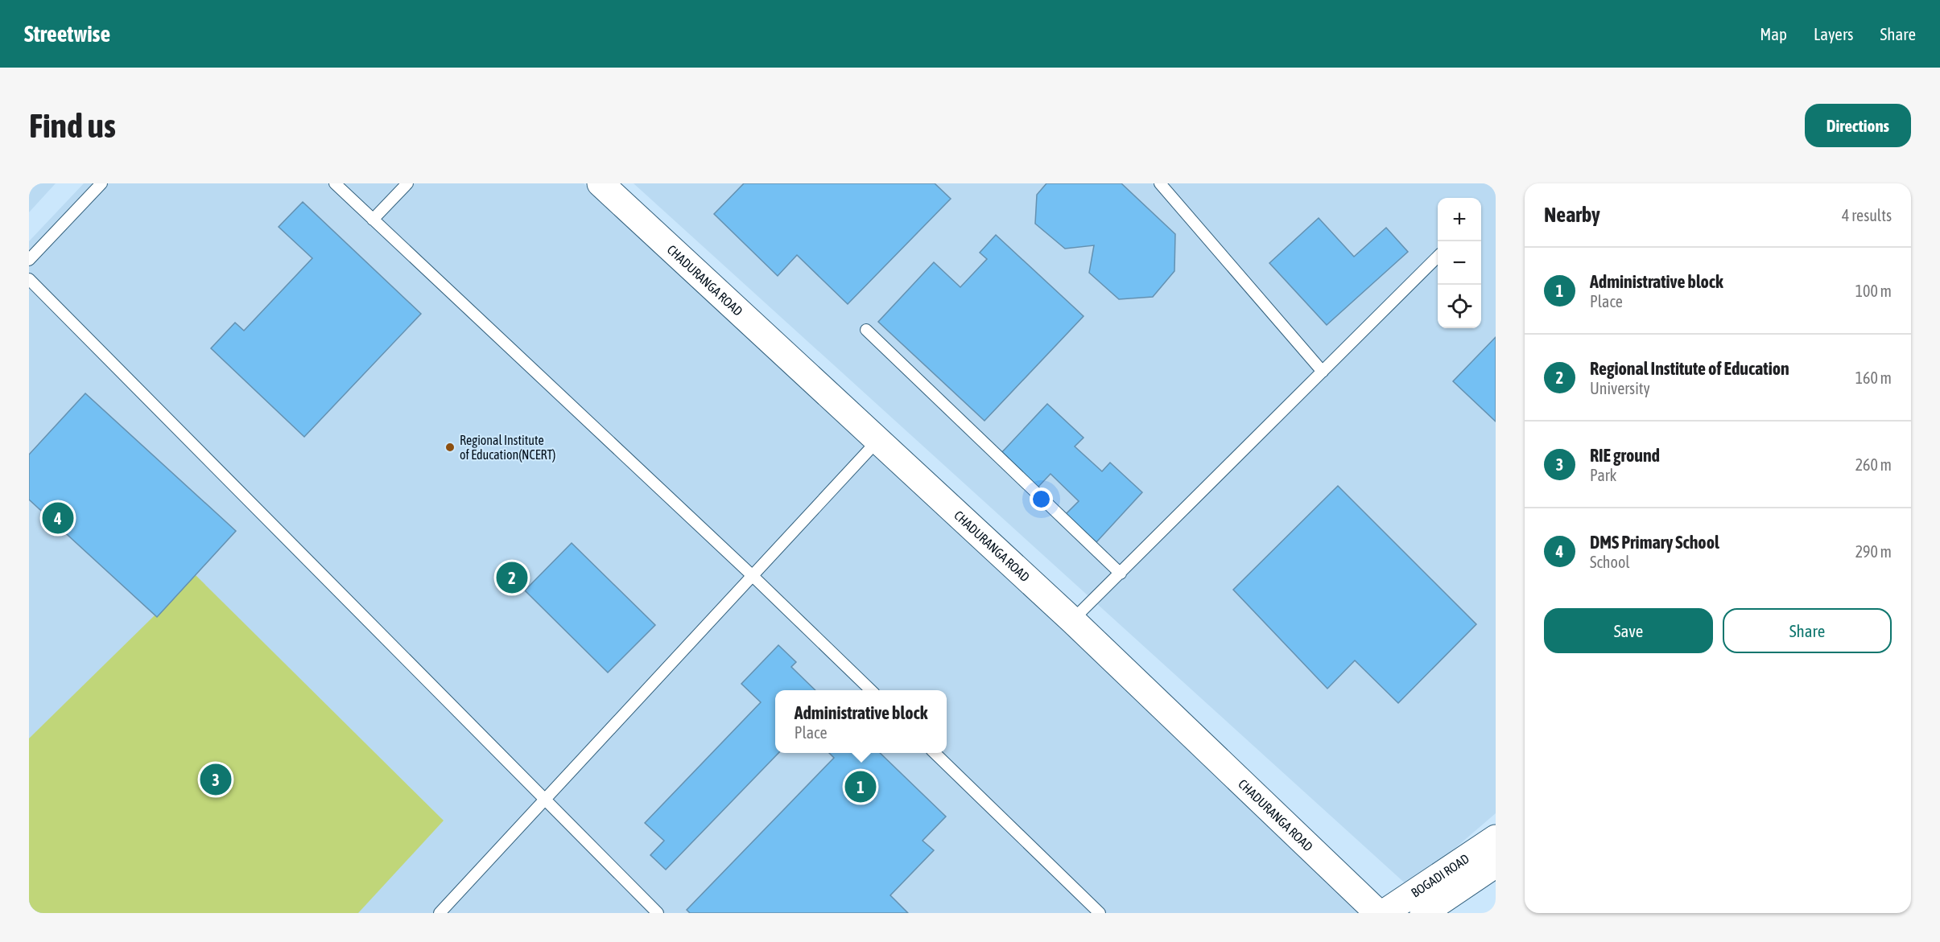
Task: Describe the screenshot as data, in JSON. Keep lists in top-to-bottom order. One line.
{"streets":{"street":["CHADURANGA ROAD","BOGADI ROAD"]},"places":["Regional Institute of Education(NCERT)"],"page":{"header":"Streetwise","nav":["Map","Layers","Share"],"buttons":["Directions",["Save","Share"]],"title":"Find us","heading":["Nearby","4 results"],"map_buttons":["+","−"],"list":[{"mark":"1","name":"Administrative block","note":"Place","value":"100 m"},{"mark":"2","name":"Regional Institute of Education","note":"University","value":"160 m"},{"mark":"3","name":"RIE ground","note":"Park","value":"260 m"},{"mark":"4","name":"DMS Primary School","note":"School","value":"290 m"}],"pins":["4","2","3","1"],"popup":["Administrative block","Place"]}}
